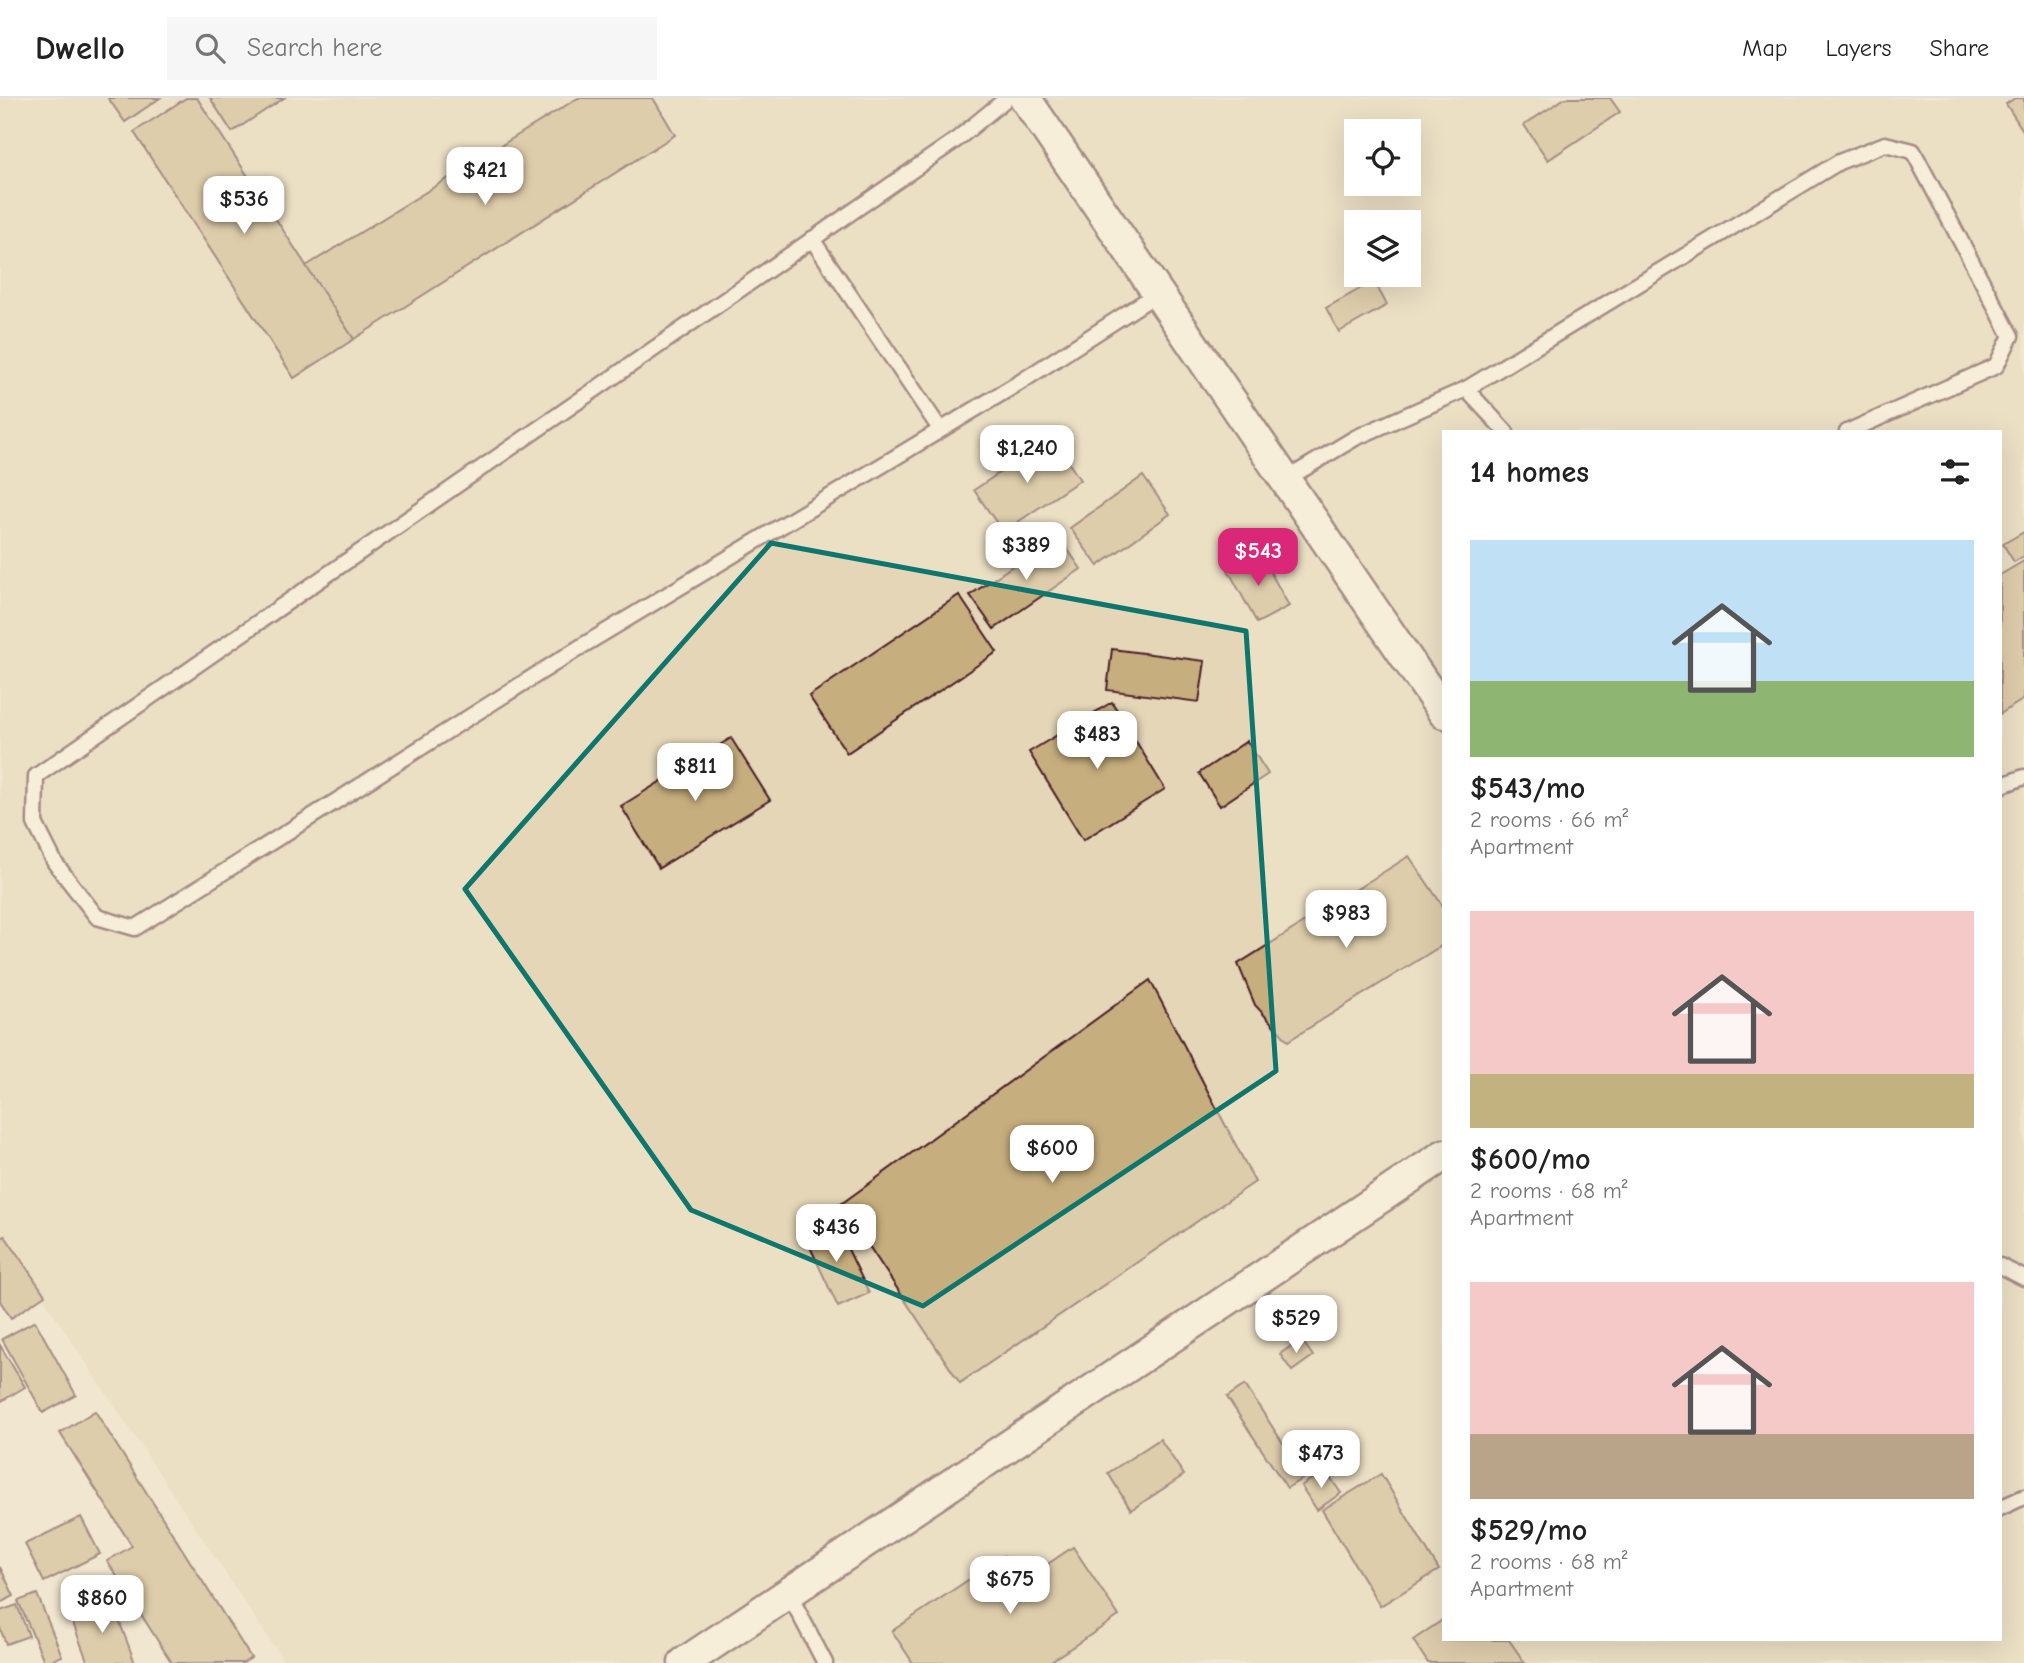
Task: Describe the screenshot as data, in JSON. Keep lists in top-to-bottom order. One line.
{"page":{"header":"Dwello","search":"Search here","nav":["Map","Layers","Share"],"price":["$421","$536","$1,240","$389","$543","$483","$811","$983","$600","$436","$529","$473","$675","$860"],"heading":"14 homes","list":[{"name":"$543/mo","note":"2 rooms · 66 m² · Apartment"},{"name":"$600/mo","note":"2 rooms · 68 m² · Apartment"},{"name":"$529/mo","note":"2 rooms · 68 m² · Apartment"}]}}
